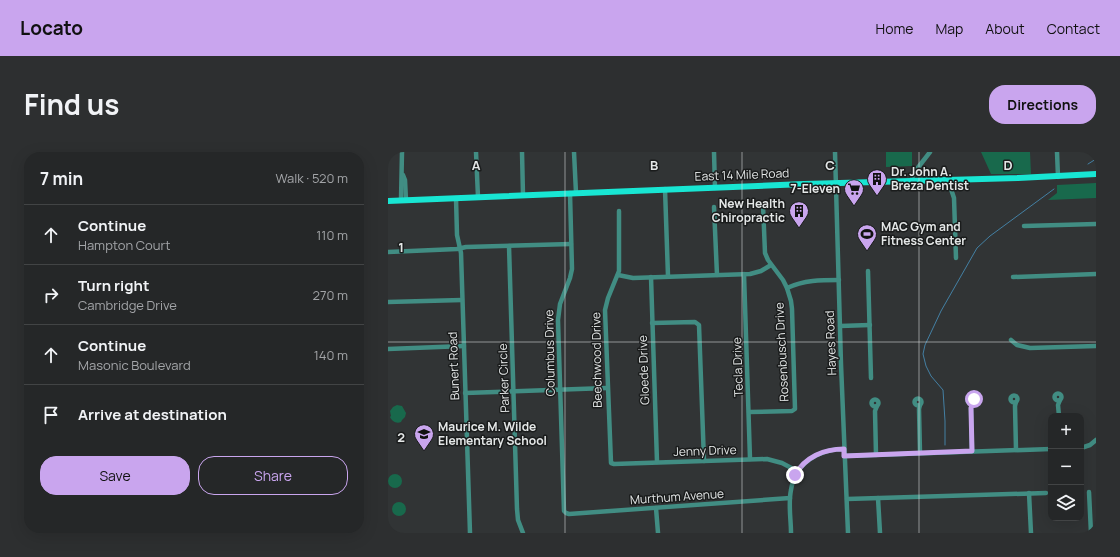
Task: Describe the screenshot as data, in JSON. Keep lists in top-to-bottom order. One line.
{"streets":{"main road":["East 14 Mile Road"],"street":["Hayes Road","Rosenbusch Drive","Columbus Drive","Beechwood Drive","Bunert Road","Tecla Drive","Gloede Drive","Parker Circle","Jenny Drive","Murthum Avenue"]},"crossings":[["East 14 Mile Road","Hayes Road"],["East 14 Mile Road","Columbus Drive"],["East 14 Mile Road","Bunert Road"],["Rosenbusch Drive","Tecla Drive"],["Columbus Drive","Murthum Avenue"],["Beechwood Drive","Jenny Drive"],["Tecla Drive","Jenny Drive"],["Gloede Drive","Jenny Drive"]],"places":{"building":["Dr. John A. Breza Dentist","New Health Chiropractic"],"supermarket":["7-Eleven"],"sports":["MAC Gym and Fitness Center"],"school or university":["Maurice M. Wilde Elementary School"]},"page":{"header":"Locato","nav":["Home","Map","About","Contact"],"title":"Find us","buttons":["Directions",["Save","Share"]],"heading":["7 min","Walk · 520 m"],"list":[["Continue","Hampton Court","110 m"],["Turn right","Cambridge Drive","270 m"],["Continue","Masonic Boulevard","140 m"],"Arrive at destination"],"map_buttons":["+","−"]},"grid":{"columns":["A","B","C","D"],"rows":["1","2"]}}
